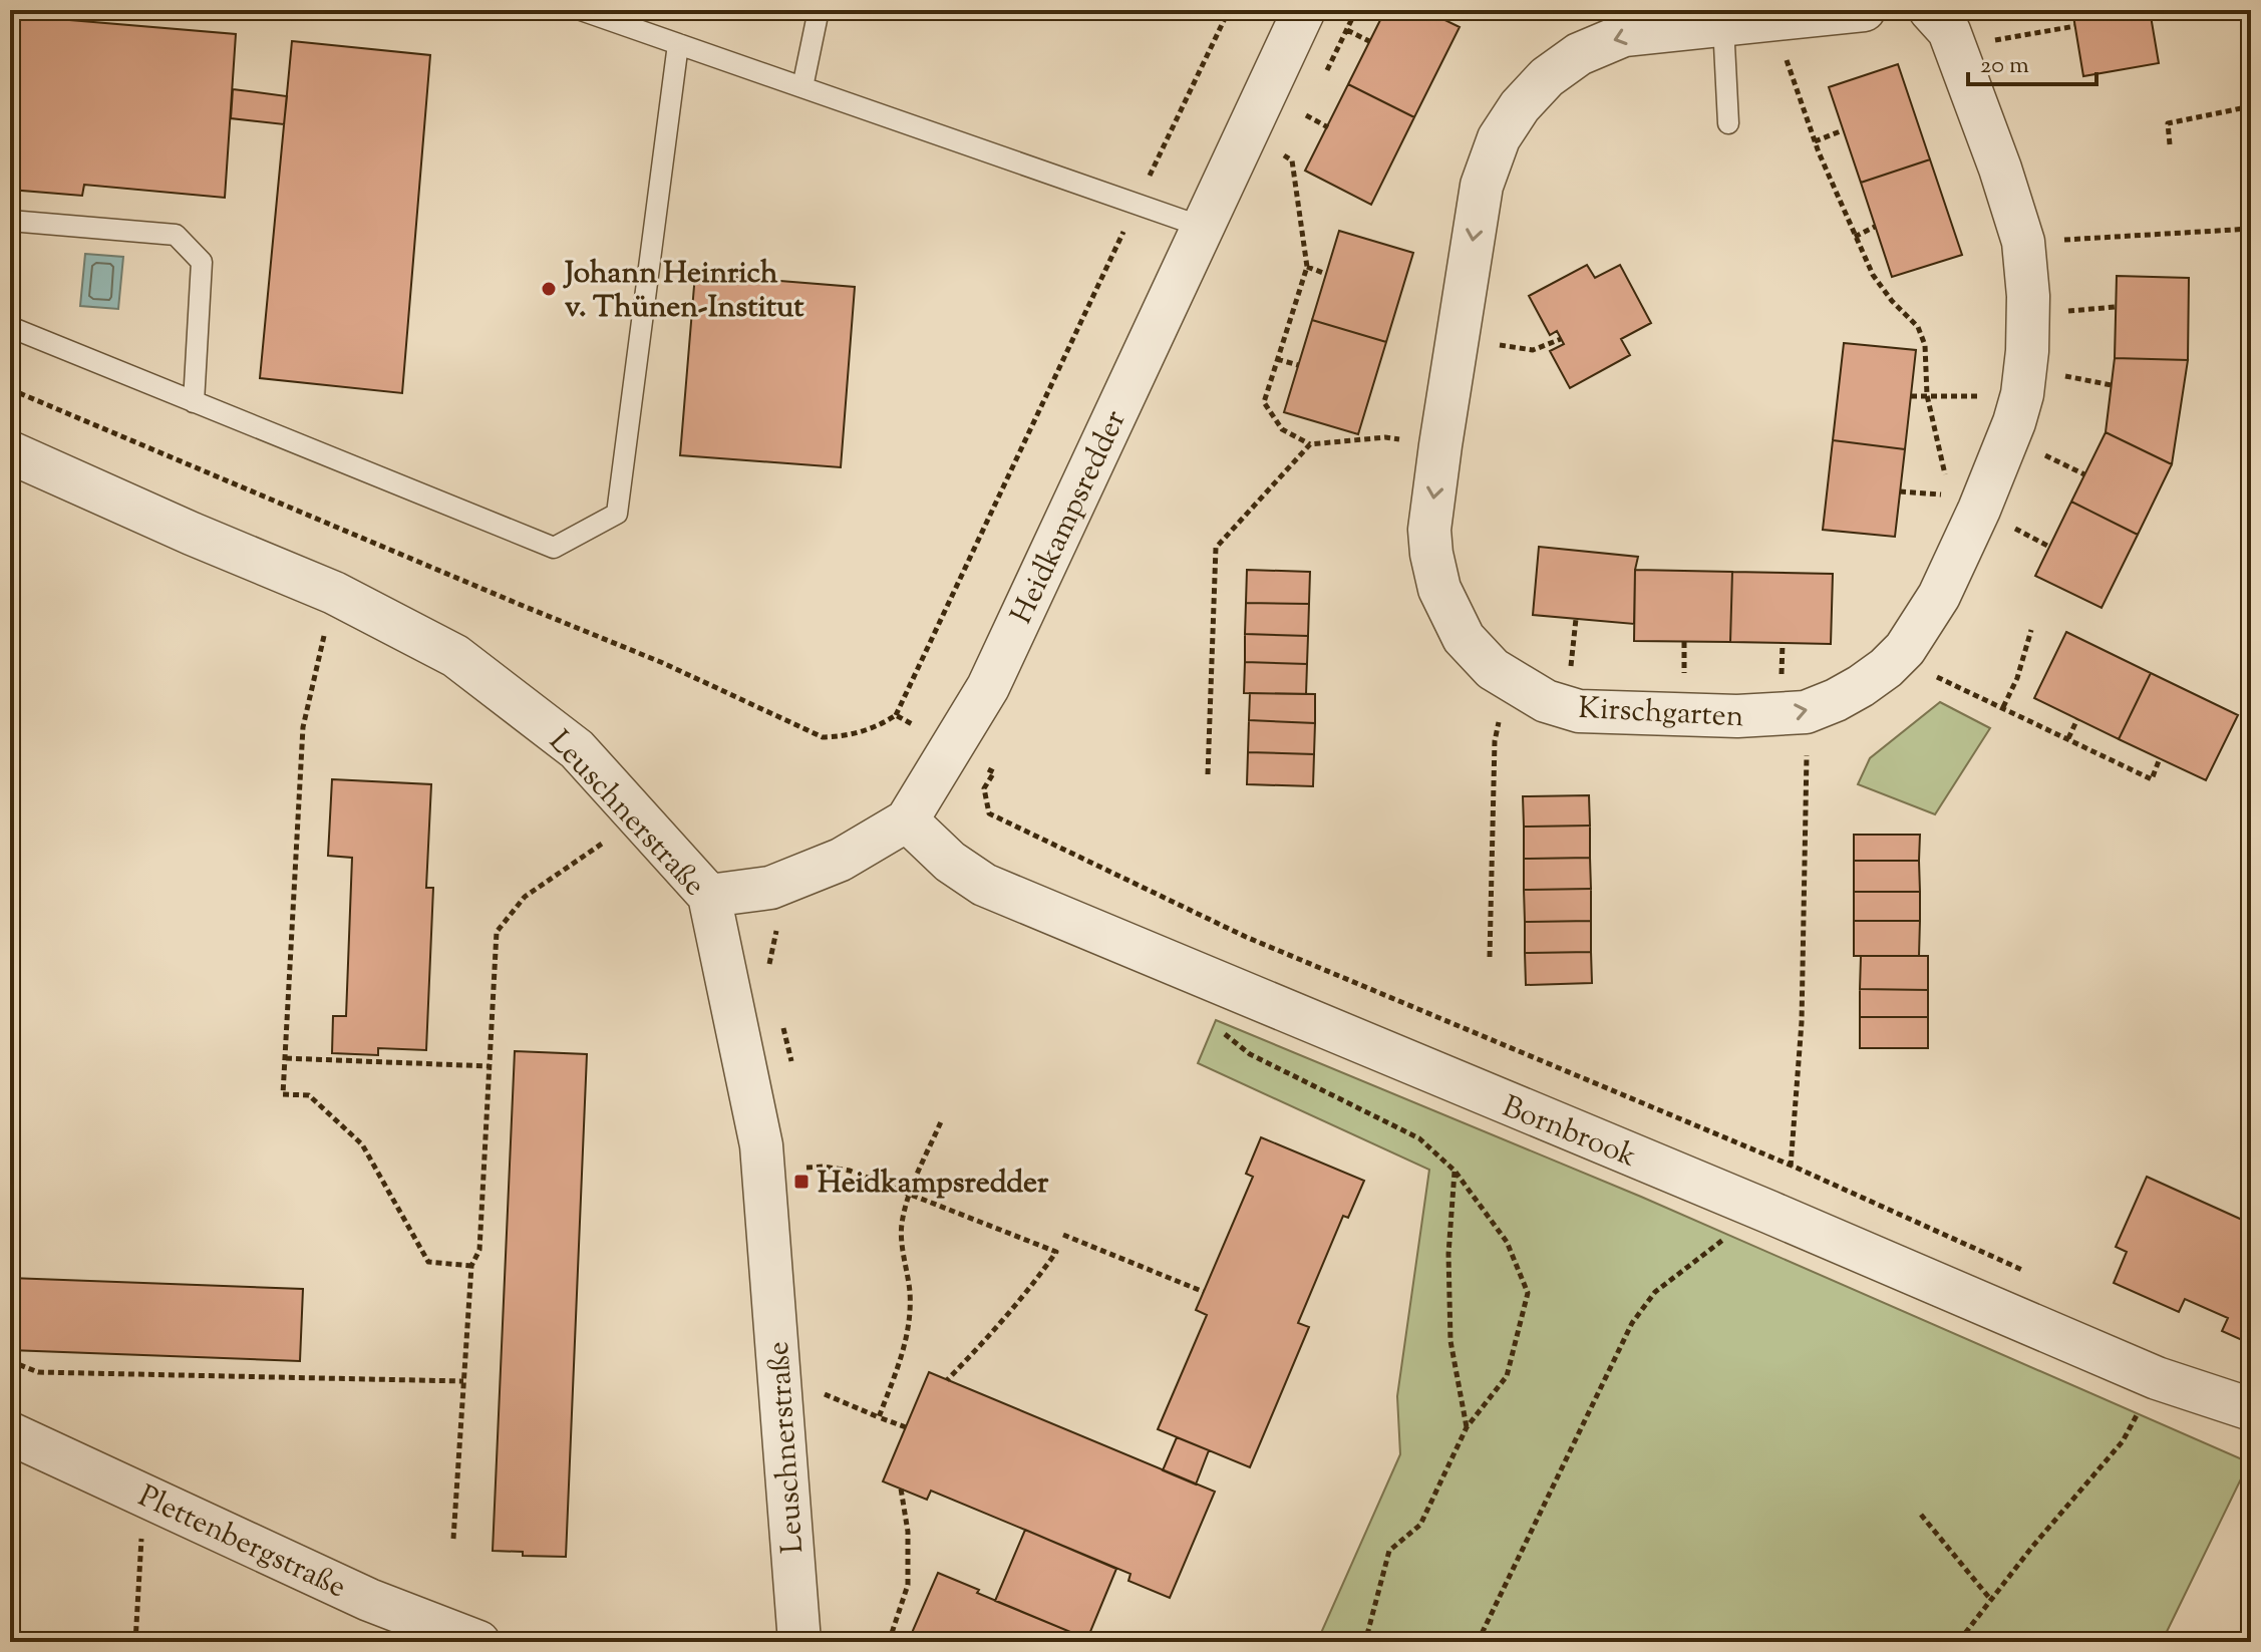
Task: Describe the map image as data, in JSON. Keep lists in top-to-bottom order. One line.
{"streets":{"street":["Heidkampsredder","Kirschgarten","Leuschnerstraße","Bornbrook","Plettenbergstraße"]},"crossings":[["Heidkampsredder","Leuschnerstraße"],["Heidkampsredder","Bornbrook"]],"places":{"other":["Johann Heinrich v. Thünen-Institut"],"transit":["Heidkampsredder"]},"scale_bar":"20 m"}
